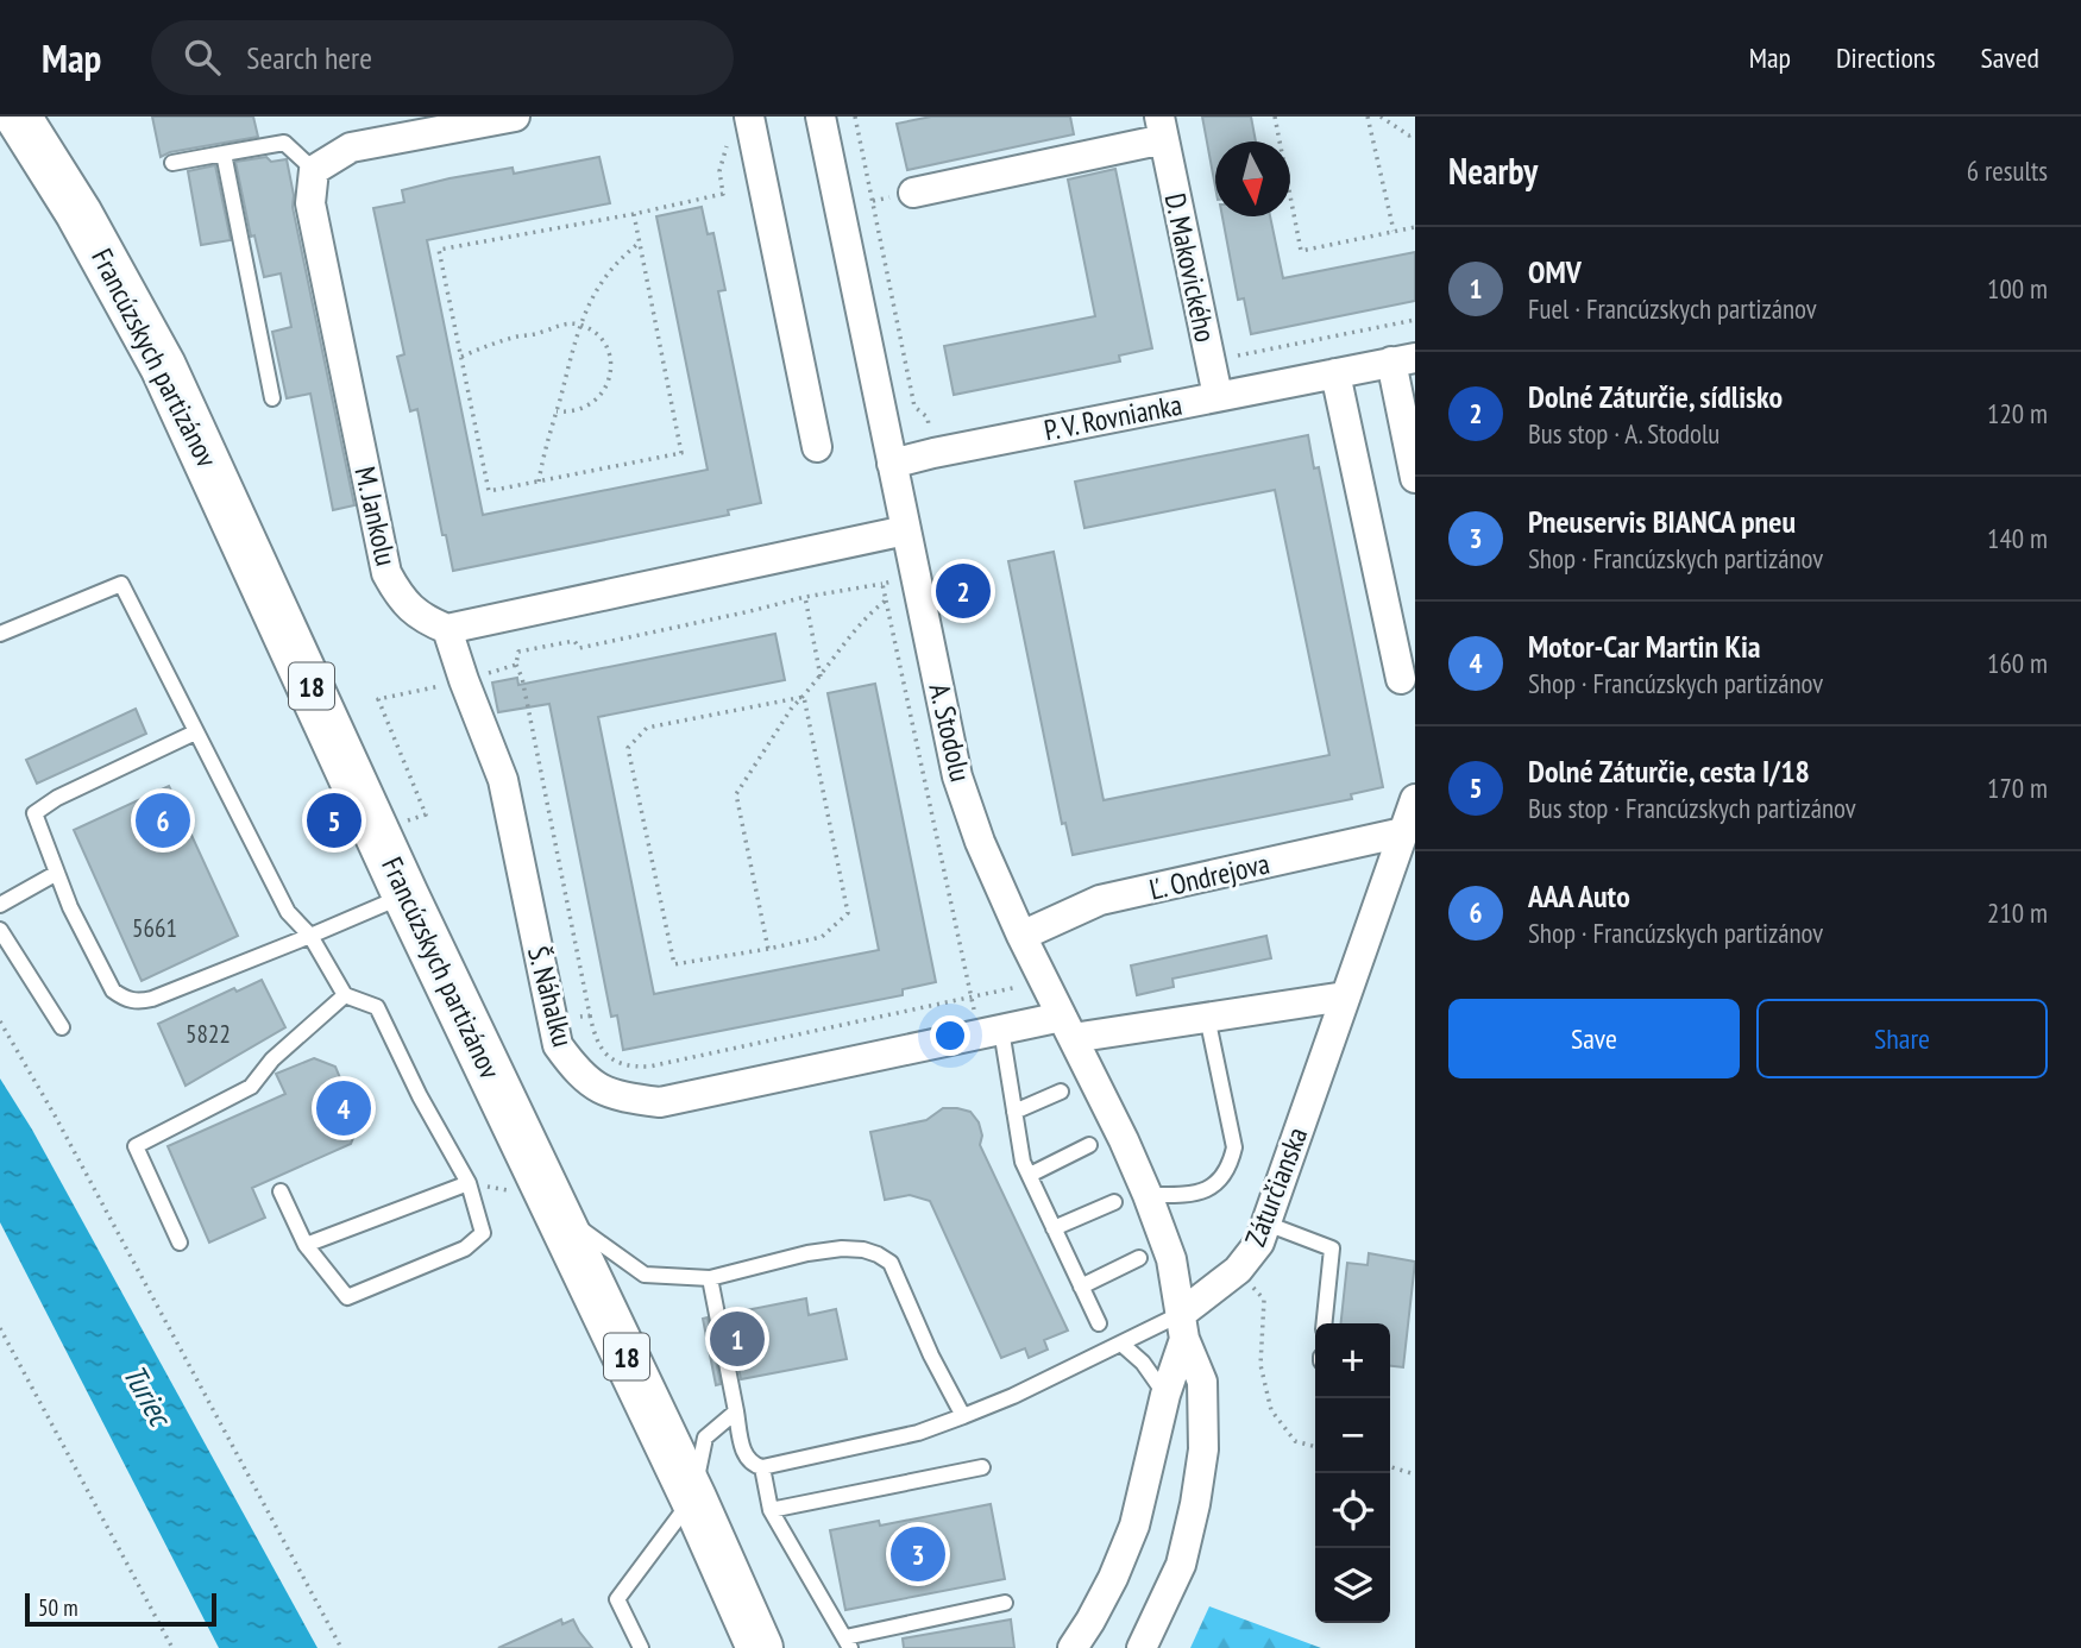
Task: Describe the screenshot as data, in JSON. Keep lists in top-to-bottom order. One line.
{"streets":{"main road":["Francúzskych partizánov","18"],"street":["D. Makovického","P. V. Rovnianka","M. Jankolu","A. Stodolu","Ľ. Ondrejova","Š. Náhalku","Záturčianska"]},"crossings":[["D. Makovického","P. V. Rovnianka"],["P. V. Rovnianka","A. Stodolu"],["M. Jankolu","Š. Náhalku"],["A. Stodolu","Ľ. Ondrejova"],["A. Stodolu","Š. Náhalku"],["A. Stodolu","Záturčianska"],["Ľ. Ondrejova","Záturčianska"],["Š. Náhalku","Záturčianska"]],"water":["Turiec"],"house_numbers":["5661","5822"],"scale_bar":"50 m","north":"bottom","page":{"header":"Map","search":"Search here","nav":["Map","Directions","Saved"],"heading":["Nearby","6 results"],"list":[{"mark":"1","name":"OMV","note":"Fuel · Francúzskych partizánov","value":"100 m"},{"mark":"2","name":"Dolné Záturčie, sídlisko","note":"Bus stop · A. Stodolu","value":"120 m"},{"mark":"3","name":"Pneuservis BIANCA pneu","note":"Shop · Francúzskych partizánov","value":"140 m"},{"mark":"4","name":"Motor-Car Martin Kia","note":"Shop · Francúzskych partizánov","value":"160 m"},{"mark":"5","name":"Dolné Záturčie, cesta I/18","note":"Bus stop · Francúzskych partizánov","value":"170 m"},{"mark":"6","name":"AAA Auto","note":"Shop · Francúzskych partizánov","value":"210 m"}],"pins":["2","5","6","4","1","3"],"buttons":["Save","Share"],"map_buttons":["+","−"],"scale":"50 m"}}
